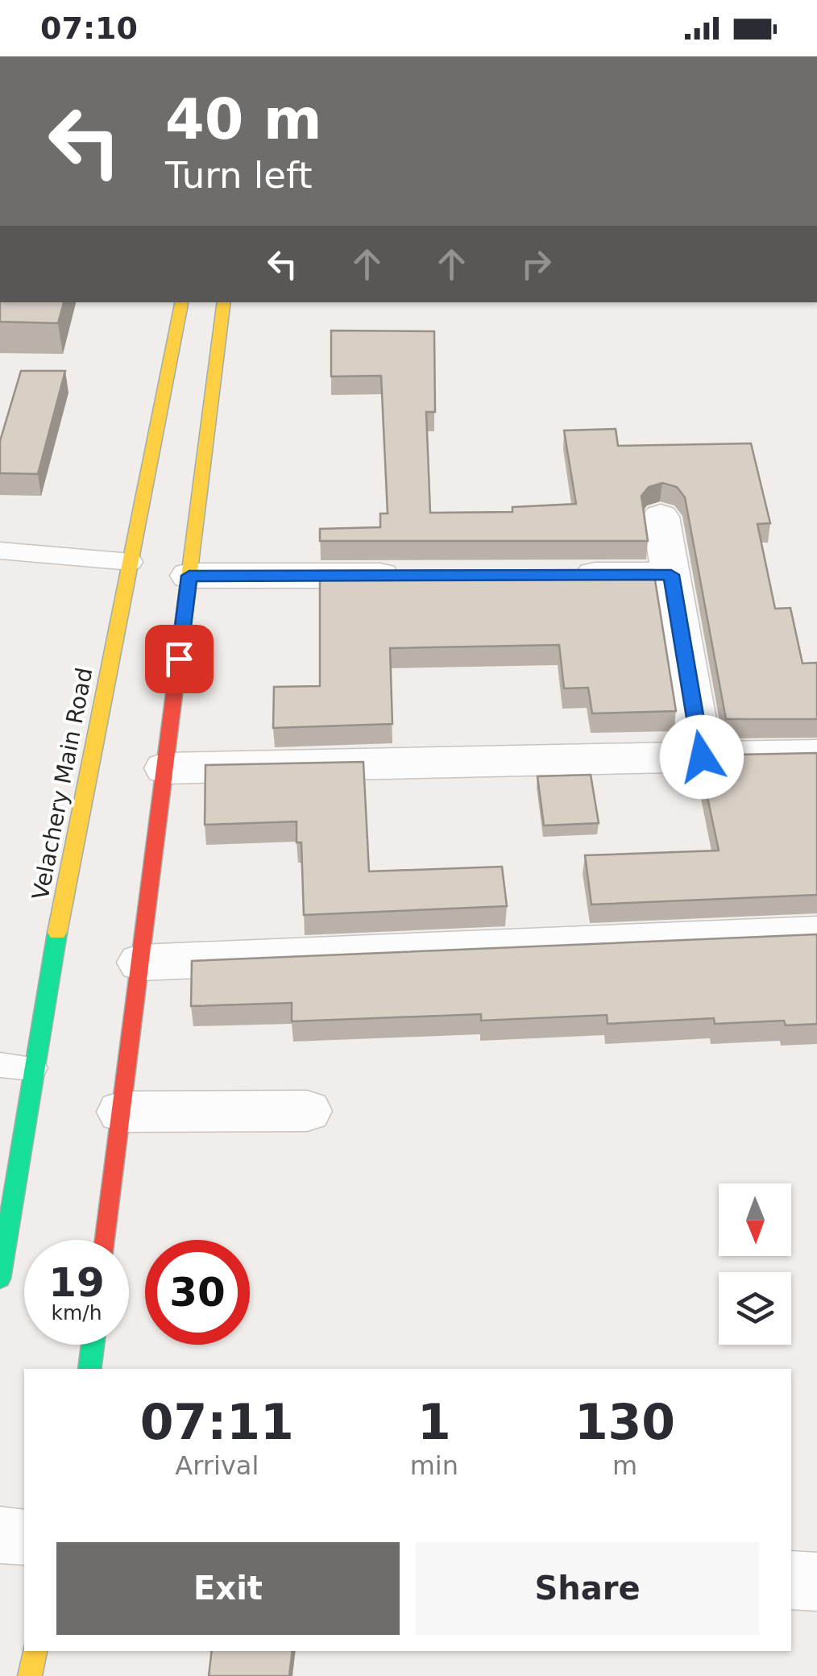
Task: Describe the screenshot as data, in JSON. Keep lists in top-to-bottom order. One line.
{"streets":{"main road":["Velachery Main Road"]},"north":"bottom","page":{"status":"07:10","turn":["40 m","Turn left"],"speed":"19 km/h","limit":"30","eta":["07:11","Arrival","1","min","130","m"],"buttons":["Exit","Share"]}}
